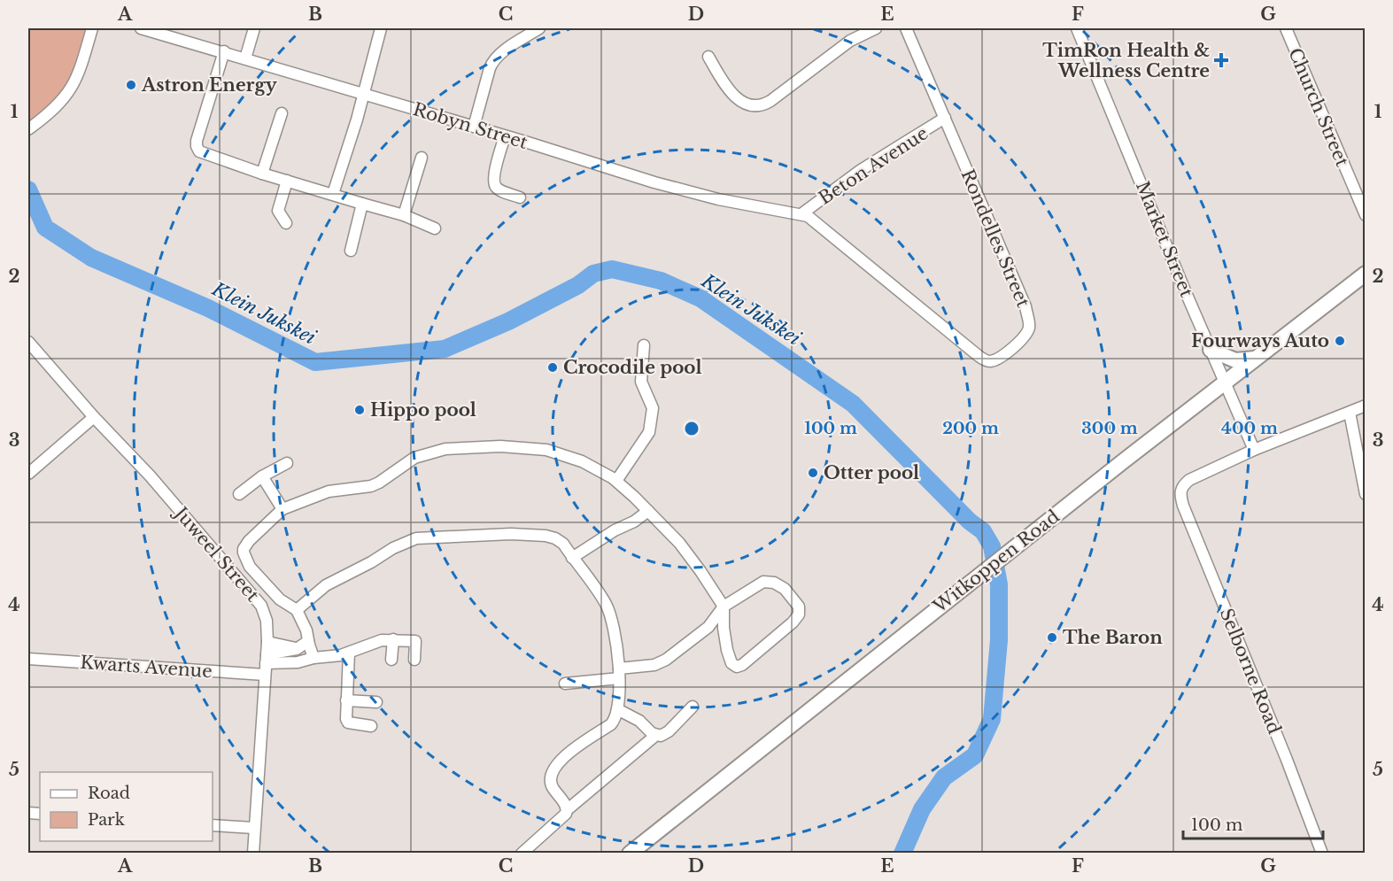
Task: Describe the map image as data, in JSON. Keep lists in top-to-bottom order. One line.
{"streets":{"main road":["Witkoppen Road"],"street":["Church Street","Robyn Street","Beton Avenue","Rondelles Street","Market Street","Juweel Street","Kwarts Avenue","Selborne Road"]},"crossings":[["Robyn Street","Beton Avenue"],["Robyn Street","Rondelles Street"],["Beton Avenue","Rondelles Street"],["Market Street","Witkoppen Road"],["Market Street","Selborne Road"],["Juweel Street","Kwarts Avenue"]],"water":["Klein Jukskei"],"places":{"health":["TimRon Health & Wellness Centre"],"other":["Astron Energy","Fourways Auto","Crocodile pool","Hippo pool","Otter pool","The Baron"]},"legend":["Road","Park"],"scale_bar":"100 m","grid":{"columns":["A","B","C","D","E","F","G"],"rows":["1","2","3","4","5"]},"rings":["100 m","200 m","300 m","400 m"]}
